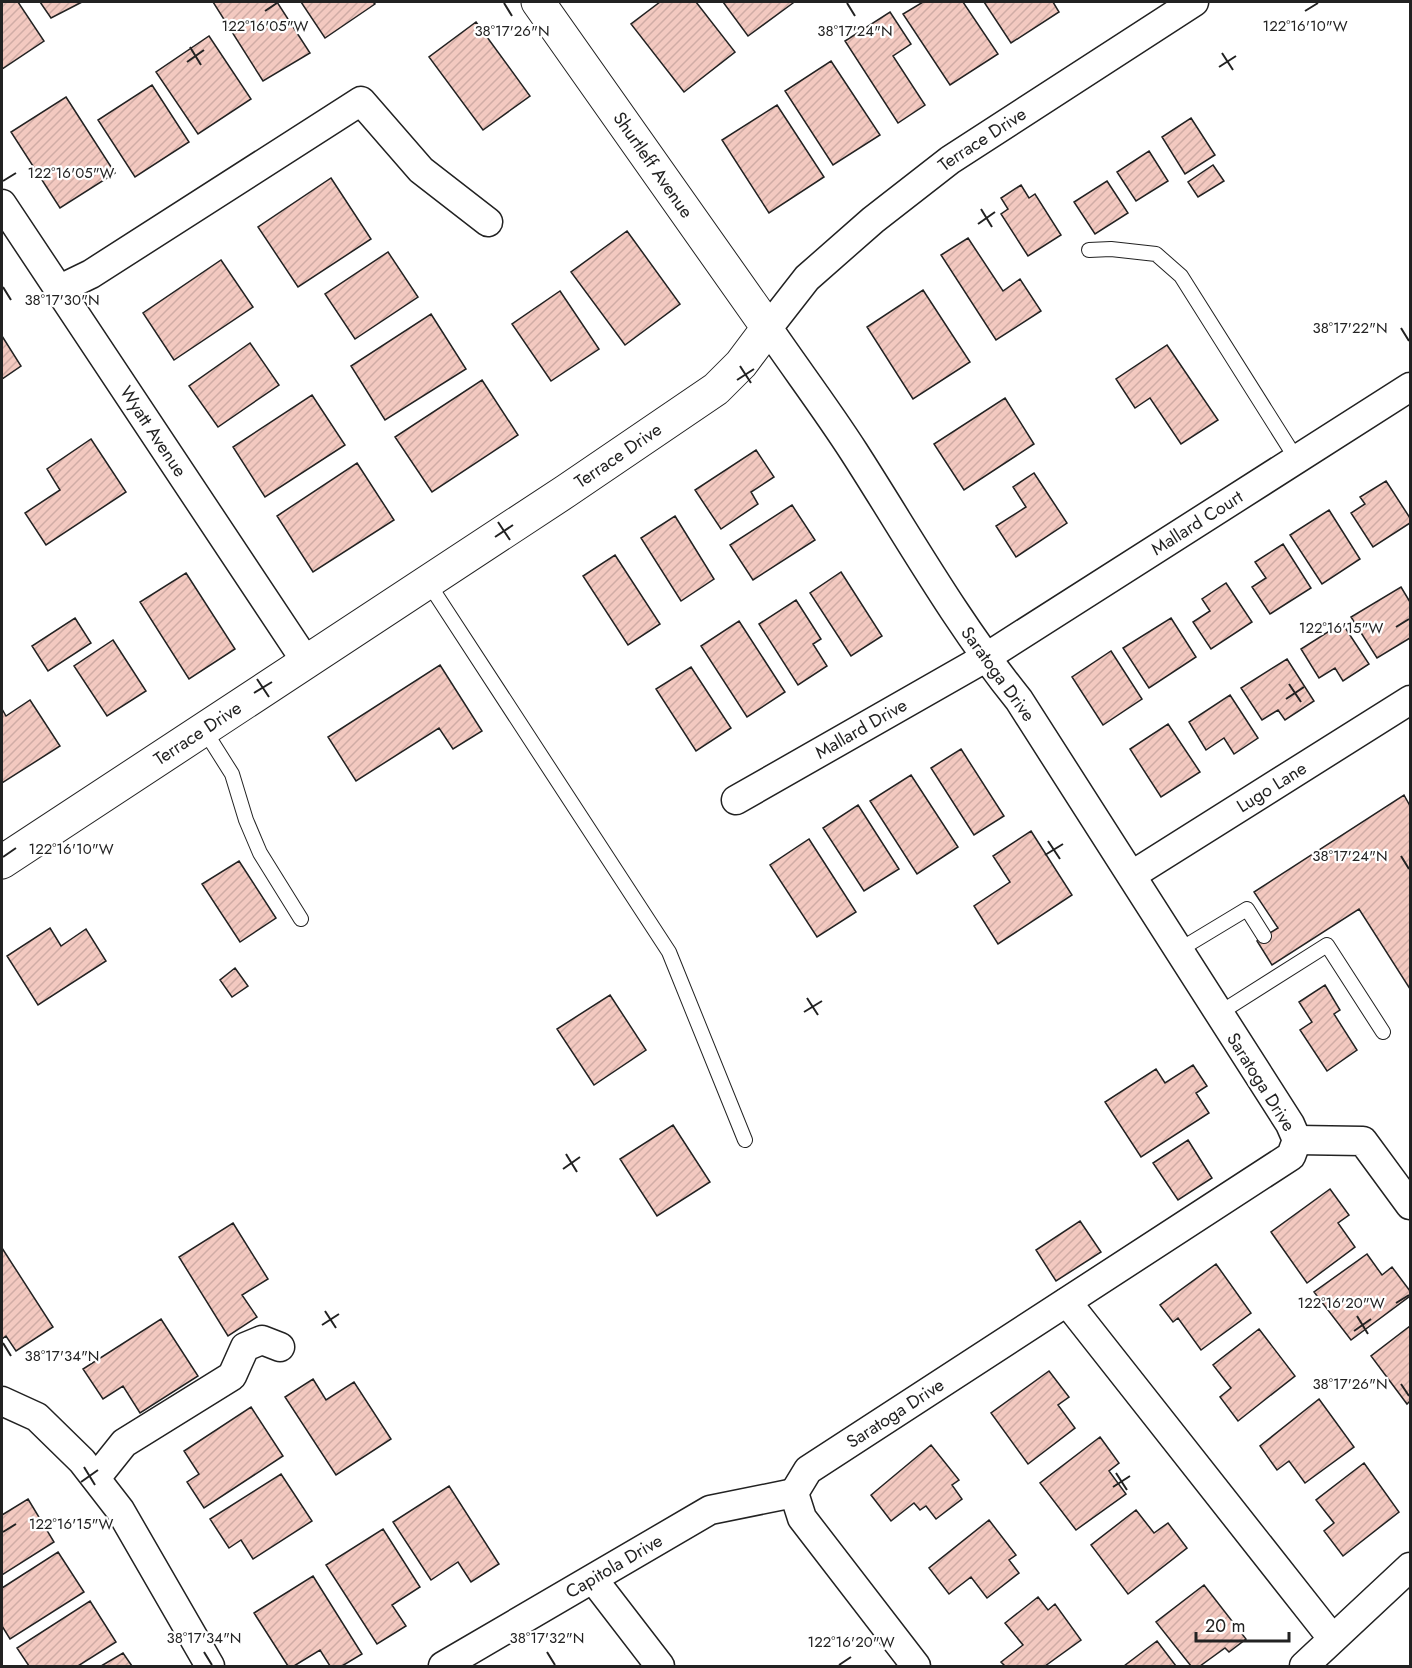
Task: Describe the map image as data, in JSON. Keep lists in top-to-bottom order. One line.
{"streets":{"street":["Terrace Drive","Shurtleff Avenue","Wyatt Avenue","Mallard Court","Saratoga Drive","Mallard Drive","Lugo Lane","Capitola Drive"]},"crossings":[["Terrace Drive","Shurtleff Avenue"],["Terrace Drive","Wyatt Avenue"],["Terrace Drive","Saratoga Drive"],["Shurtleff Avenue","Saratoga Drive"],["Mallard Court","Saratoga Drive"],["Mallard Court","Mallard Drive"],["Saratoga Drive","Mallard Drive"],["Saratoga Drive","Lugo Lane"],["Saratoga Drive","Capitola Drive"]],"scale_bar":"20 m","coordinates":["122°16'05\"W","122°16'10\"W","38°17'26\"N","38°17'24\"N","38°17'30\"N","38°17'22\"N","122°16'15\"W","122°16'20\"W","38°17'34\"N","38°17'32\"N"]}
